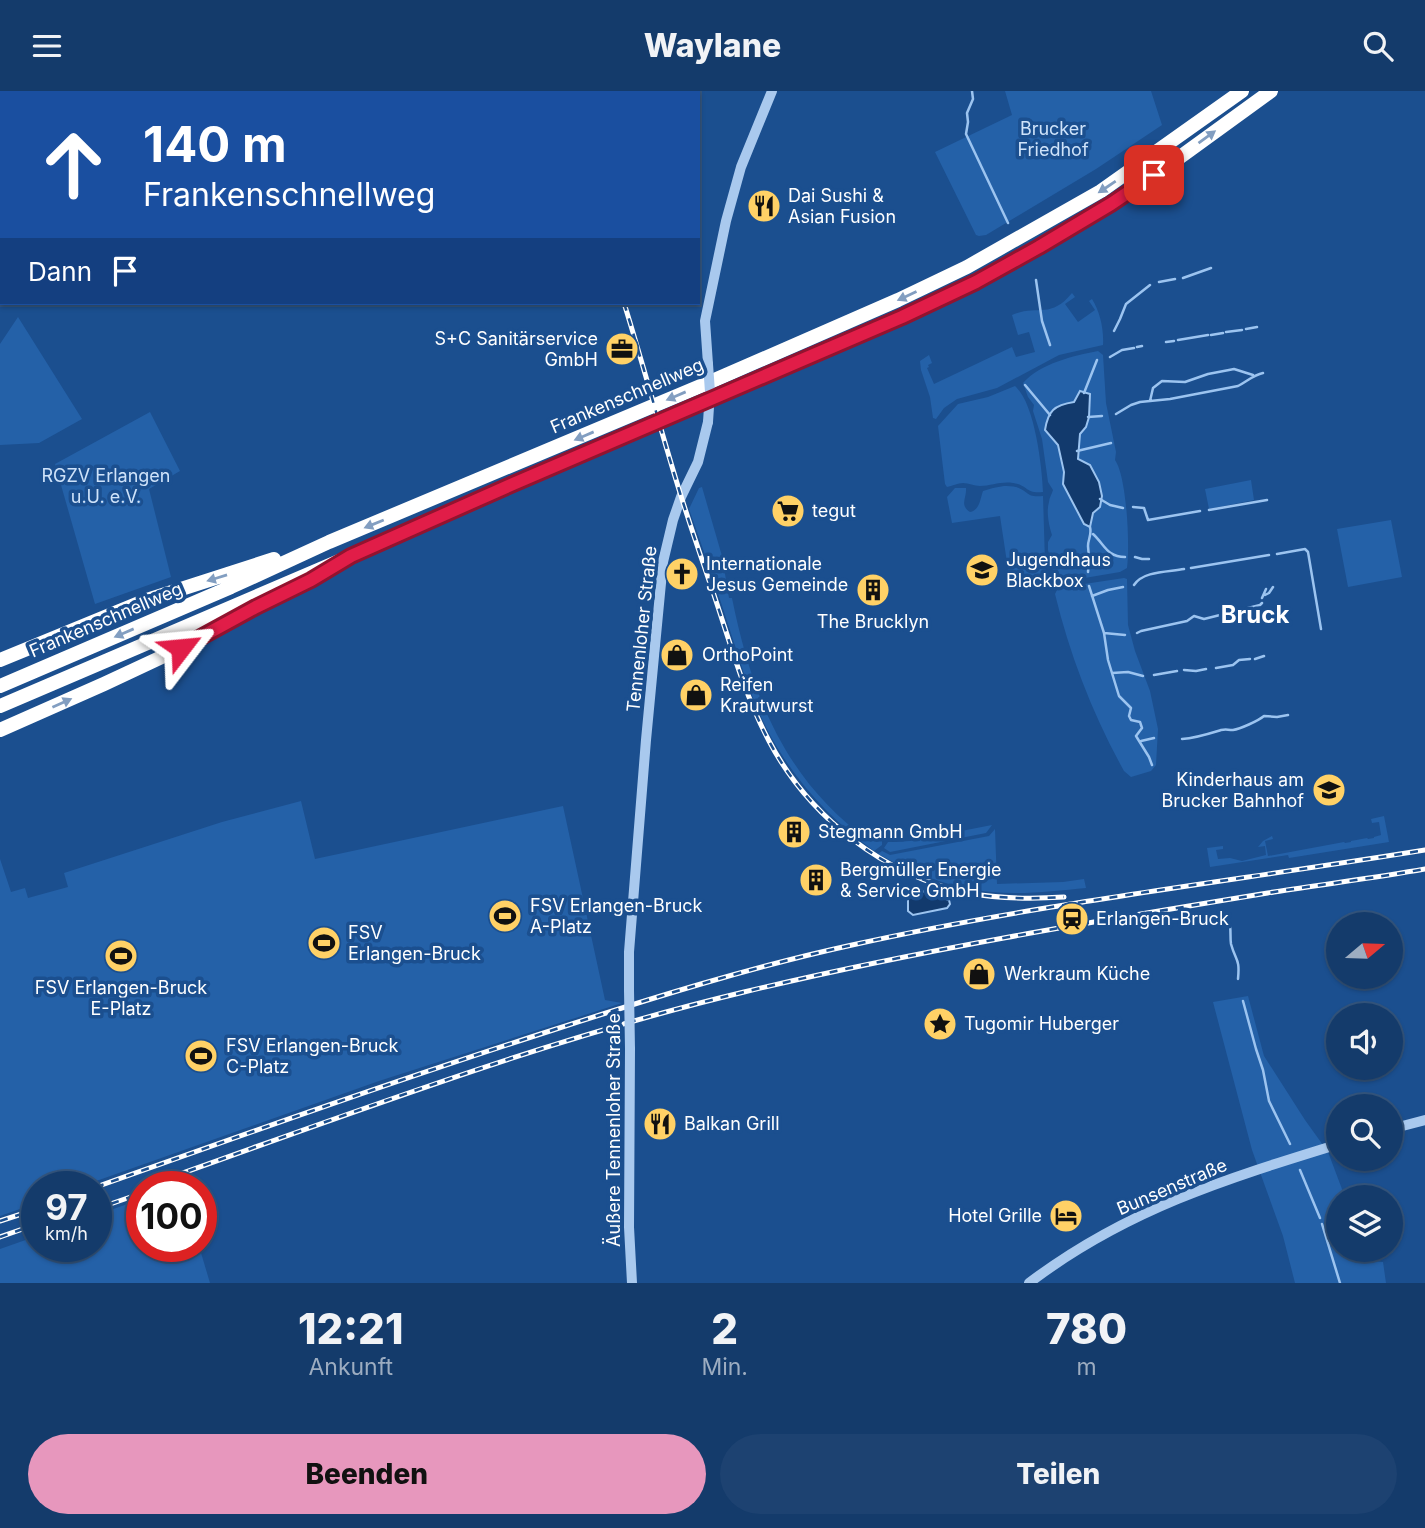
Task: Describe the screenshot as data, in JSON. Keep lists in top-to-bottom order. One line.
{"streets":{"highway":["Frankenschnellweg"],"street":["Tennenloher Straße","Äußere Tennenloher Straße","Bunsenstraße"]},"crossings":[["Tennenloher Straße","Äußere Tennenloher Straße"]],"districts":["Bruck"],"parks":["Brucker Friedhof","RGZV Erlangen u.U. e.V."],"places":{"restaurant":["Dai Sushi & Asian Fusion","Balkan Grill"],"office":["S+C Sanitärservice GmbH"],"supermarket":["tegut"],"school or university":["Jugendhaus Blackbox","Kinderhaus am Brucker Bahnhof"],"church":["Internationale Jesus Gemeinde"],"building":["The Brucklyn","Stegmann GmbH","Bergmüller Energie & Service GmbH"],"shop":["OrthoPoint","Reifen Krautwurst","Werkraum Küche"],"sports":["FSV Erlangen-Bruck A-Platz","FSV Erlangen-Bruck","FSV Erlangen-Bruck E-Platz","FSV Erlangen-Bruck C-Platz"],"station":["Erlangen-Bruck"],"place":["Tugomir Huberger"],"hotel":["Hotel Grille"]},"north":"right","page":{"header":"Waylane","turn":["140 m","Frankenschnellweg"],"then":"Dann","speed":"97 km/h","limit":"100","eta":["12:21","Ankunft","2","Min.","780","m"],"buttons":["Beenden","Teilen"]}}
